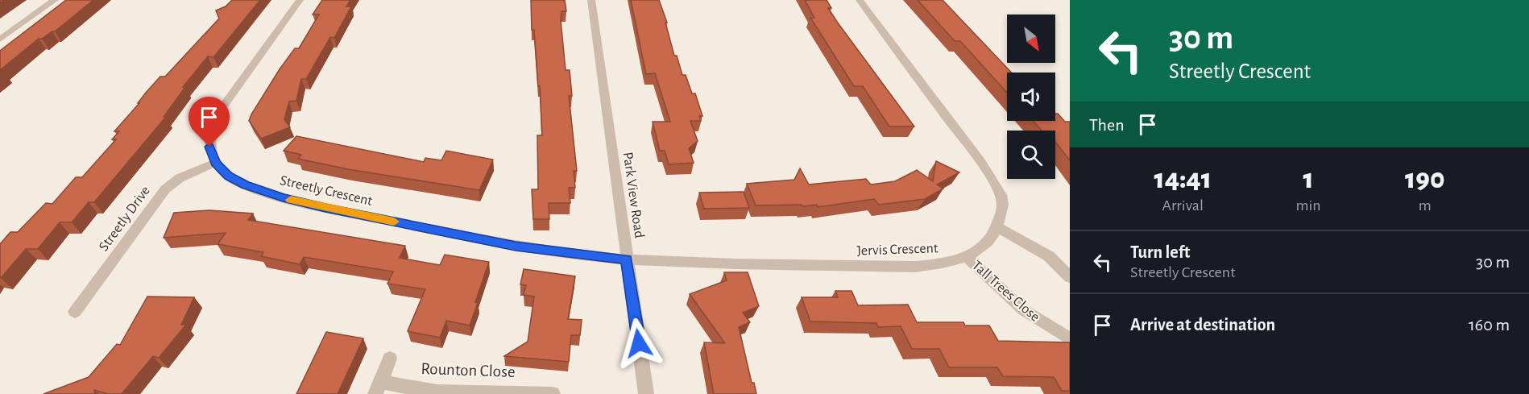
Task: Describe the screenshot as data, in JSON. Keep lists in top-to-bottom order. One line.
{"streets":{"street":["Streetly Crescent","Park View Road","Streetly Drive","Jervis Crescent","Tall Trees Close","Rounton Close"]},"crossings":[["Streetly Crescent","Park View Road"],["Streetly Crescent","Streetly Drive"],["Streetly Crescent","Jervis Crescent"],["Park View Road","Jervis Crescent"],["Jervis Crescent","Tall Trees Close"]],"north":"bottom right","page":{"turn":["30 m","Streetly Crescent"],"then":"Then","eta":["14:41","Arrival","1","min","190","m"],"list":[{"name":"Turn left","note":"Streetly Crescent","value":"30 m"},{"name":"Arrive at destination","value":"160 m"}]}}
